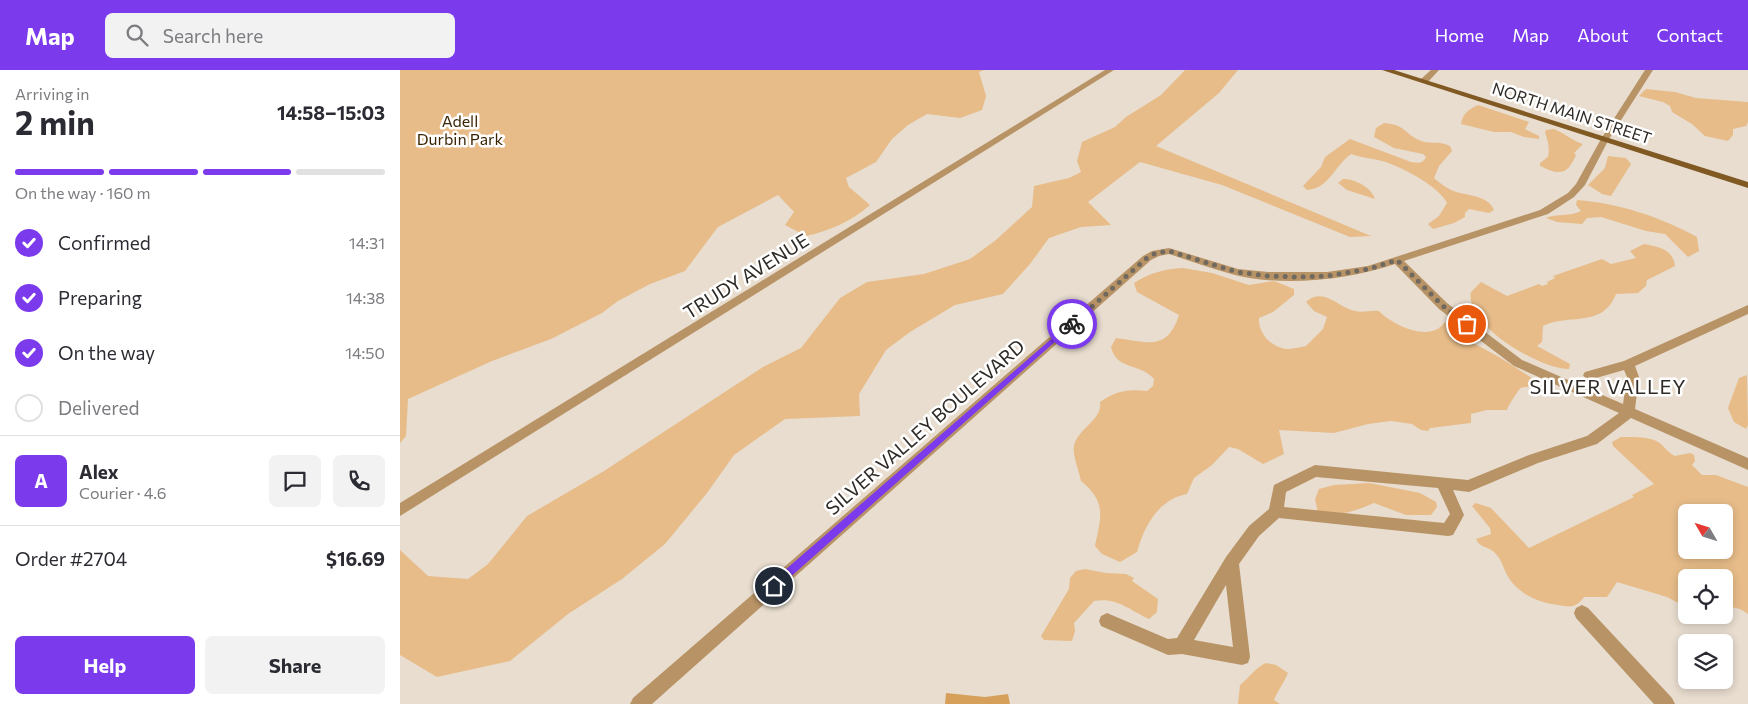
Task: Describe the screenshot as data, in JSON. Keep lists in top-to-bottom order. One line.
{"streets":{"main road":["NORTH MAIN STREET"],"street":["TRUDY AVENUE","SILVER VALLEY BOULEVARD"]},"crossings":[["NORTH MAIN STREET","SILVER VALLEY BOULEVARD"]],"districts":["SILVER VALLEY"],"parks":["Adell Durbin Park"],"north":"top left","page":{"header":"Map","search":"Search here","nav":["Home","Map","About","Contact"],"heading":["2 min","Arriving in","14:58–15:03"],"panel":["Alex","Courier · 4.6","Order #2704","$16.69"],"bar":"On the way · 160 m","list":[["Confirmed","14:31"],["Preparing","14:38"],["On the way","14:50"],"Delivered"],"round":"A","buttons":["Help","Share"]}}
